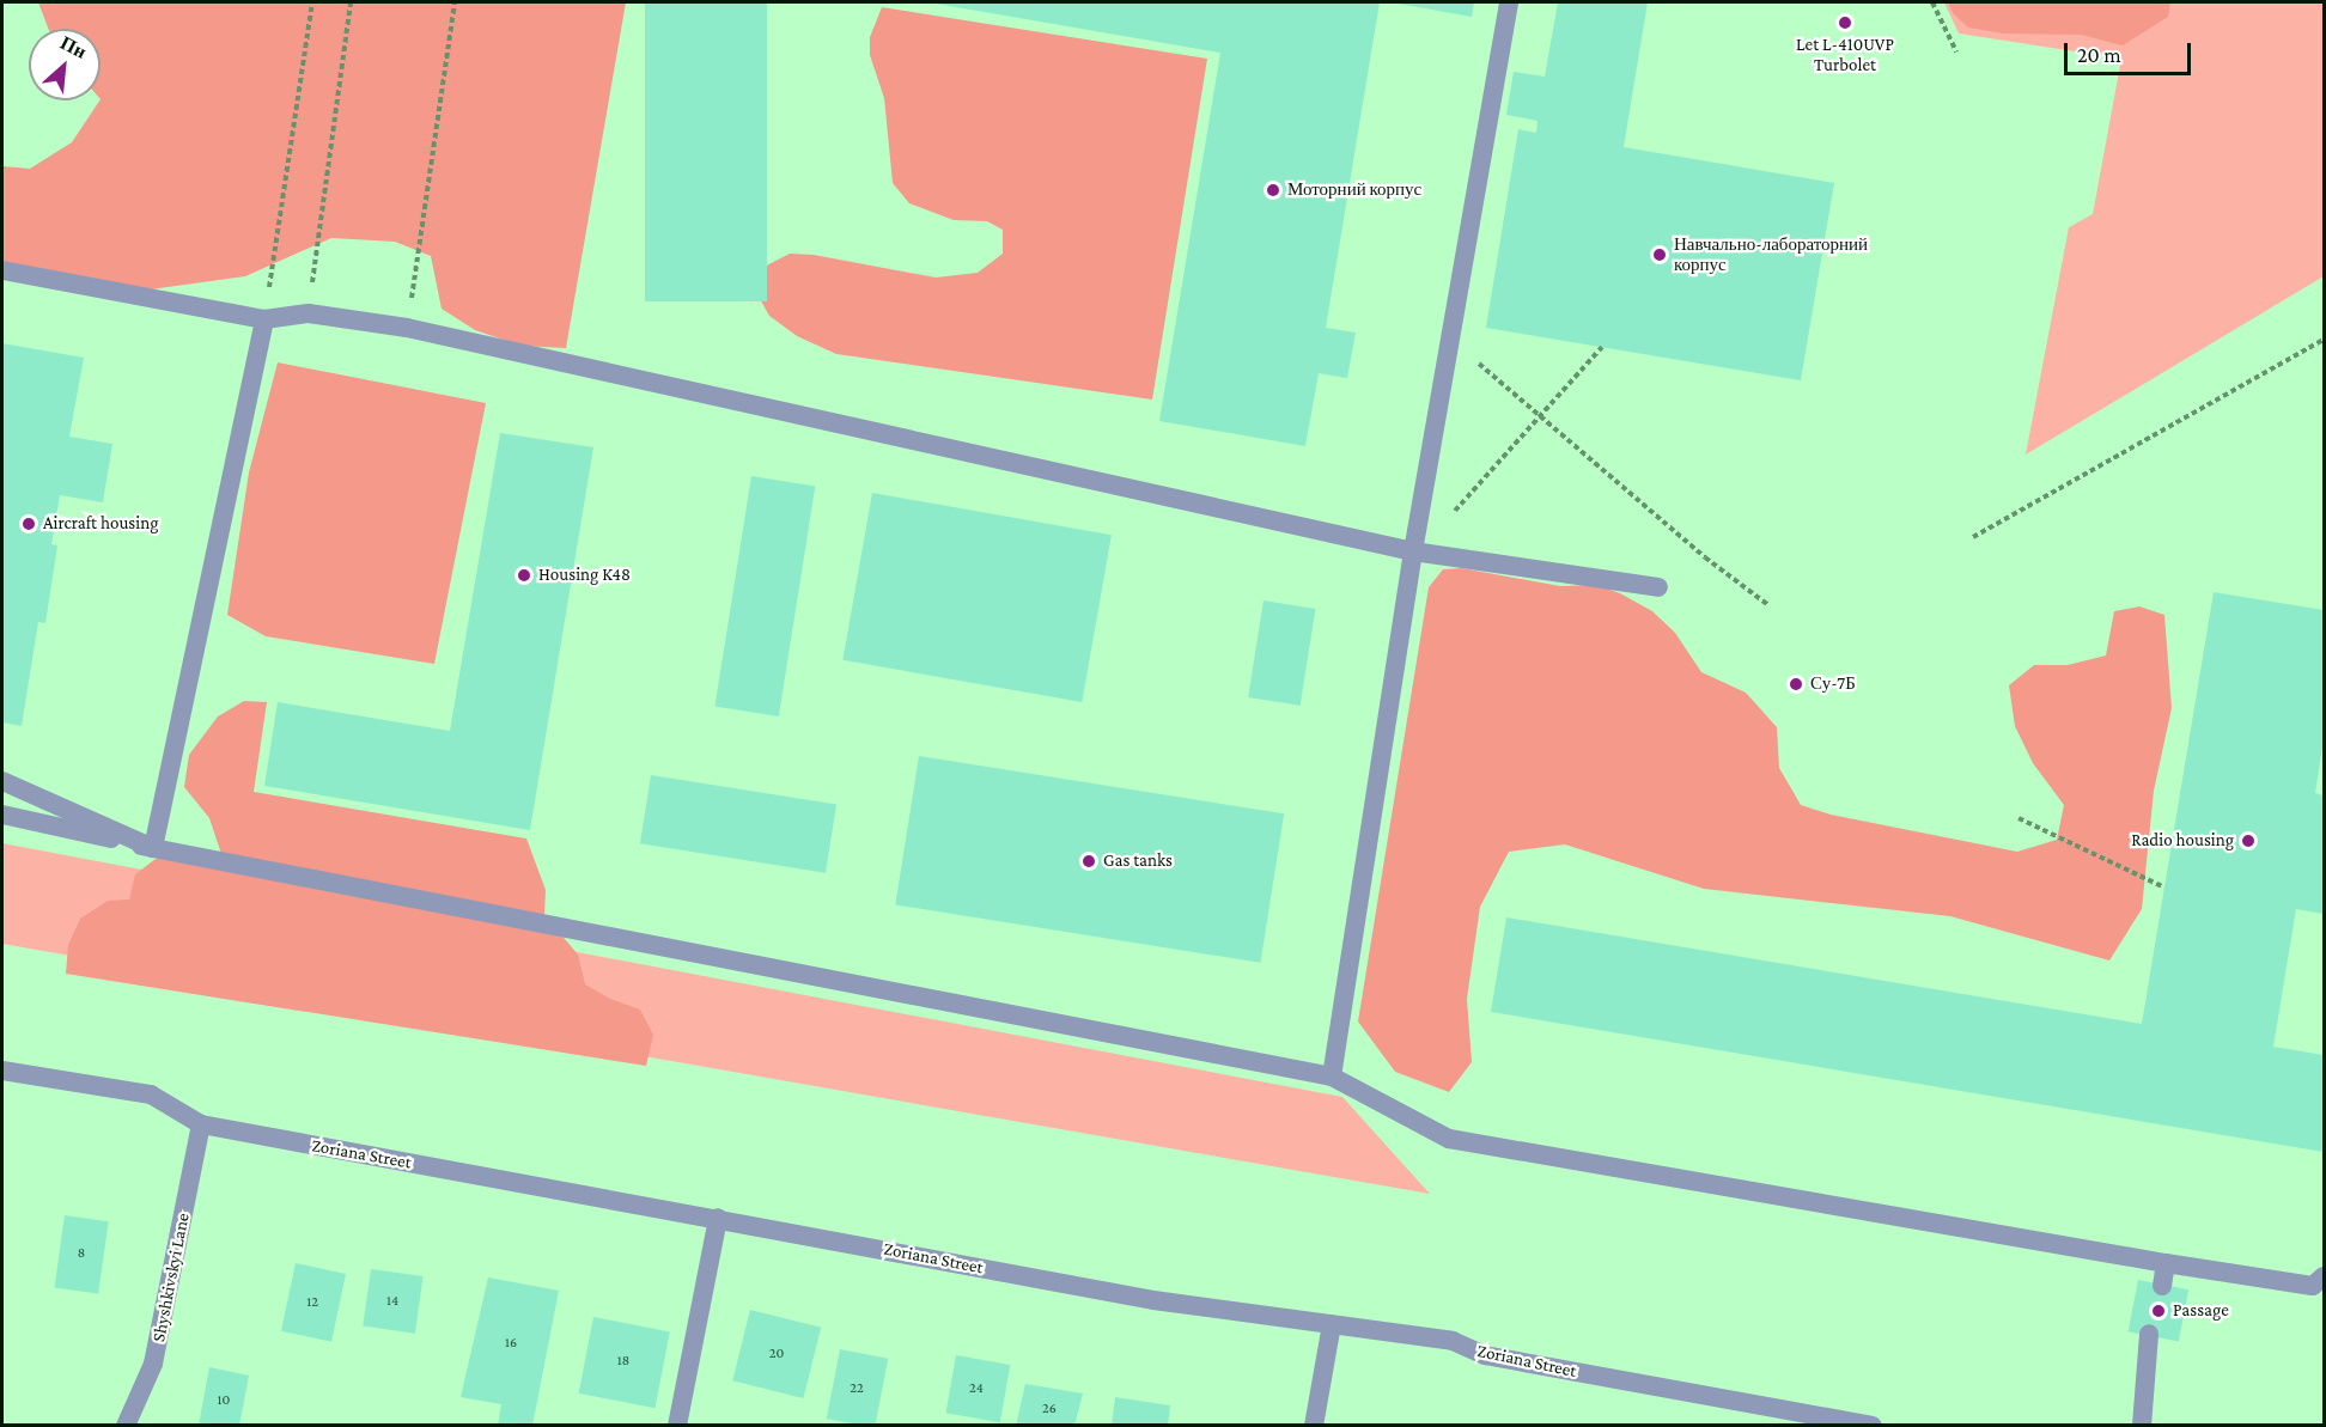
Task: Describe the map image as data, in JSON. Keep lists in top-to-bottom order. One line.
{"streets":{"street":["Zoriana Street","Shyshkivskyi Lane"]},"crossings":[["Zoriana Street","Shyshkivskyi Lane"]],"places":["Let L-410UVP Turbolet","Моторний корпус","Навчально-лабораторний корпус","Aircraft housing","Housing K48","Су-7Б","Radio housing","Gas tanks","Passage"],"house_numbers":["8","14","12","16","20","18","22","24","10","26"],"scale_bar":"20 m","north":"top right"}
